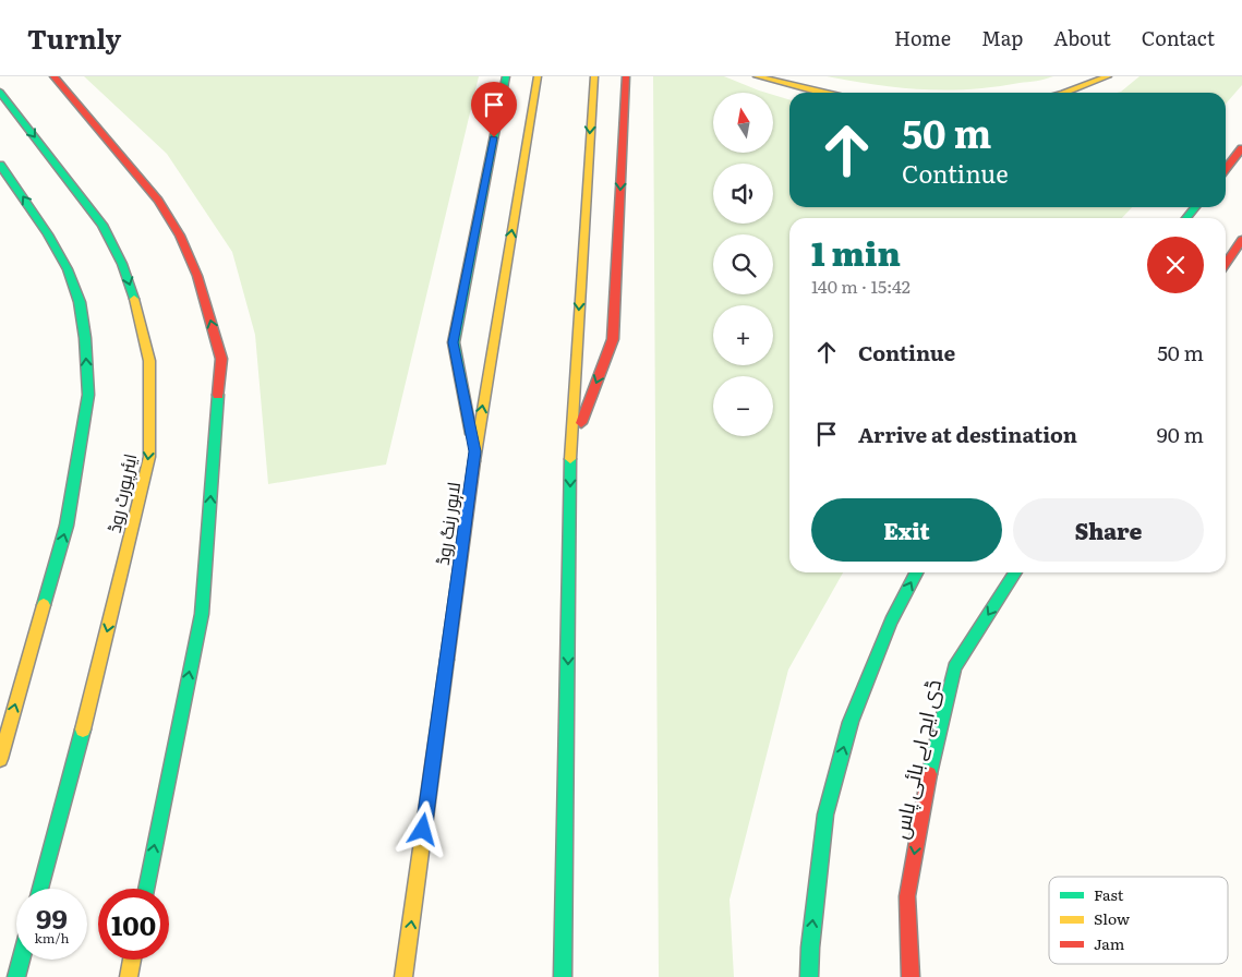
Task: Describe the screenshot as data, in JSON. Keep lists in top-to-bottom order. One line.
{"streets":{"main road":["ایئرپورٹ روڈ","لاہور رنگ روڈ","ڈی ایچ اے بائی پاس"]},"legend":["Fast","Slow","Jam"],"north":"top","page":{"header":"Turnly","nav":["Home","Map","About","Contact"],"map_buttons":["+","−"],"turn":["50 m","Continue"],"heading":["1 min","140 m · 15:42"],"list":[{"name":"Continue","value":"50 m"},{"name":"Arrive at destination","value":"90 m"}],"buttons":["Exit","Share"],"speed":"99 km/h","limit":"100"}}
